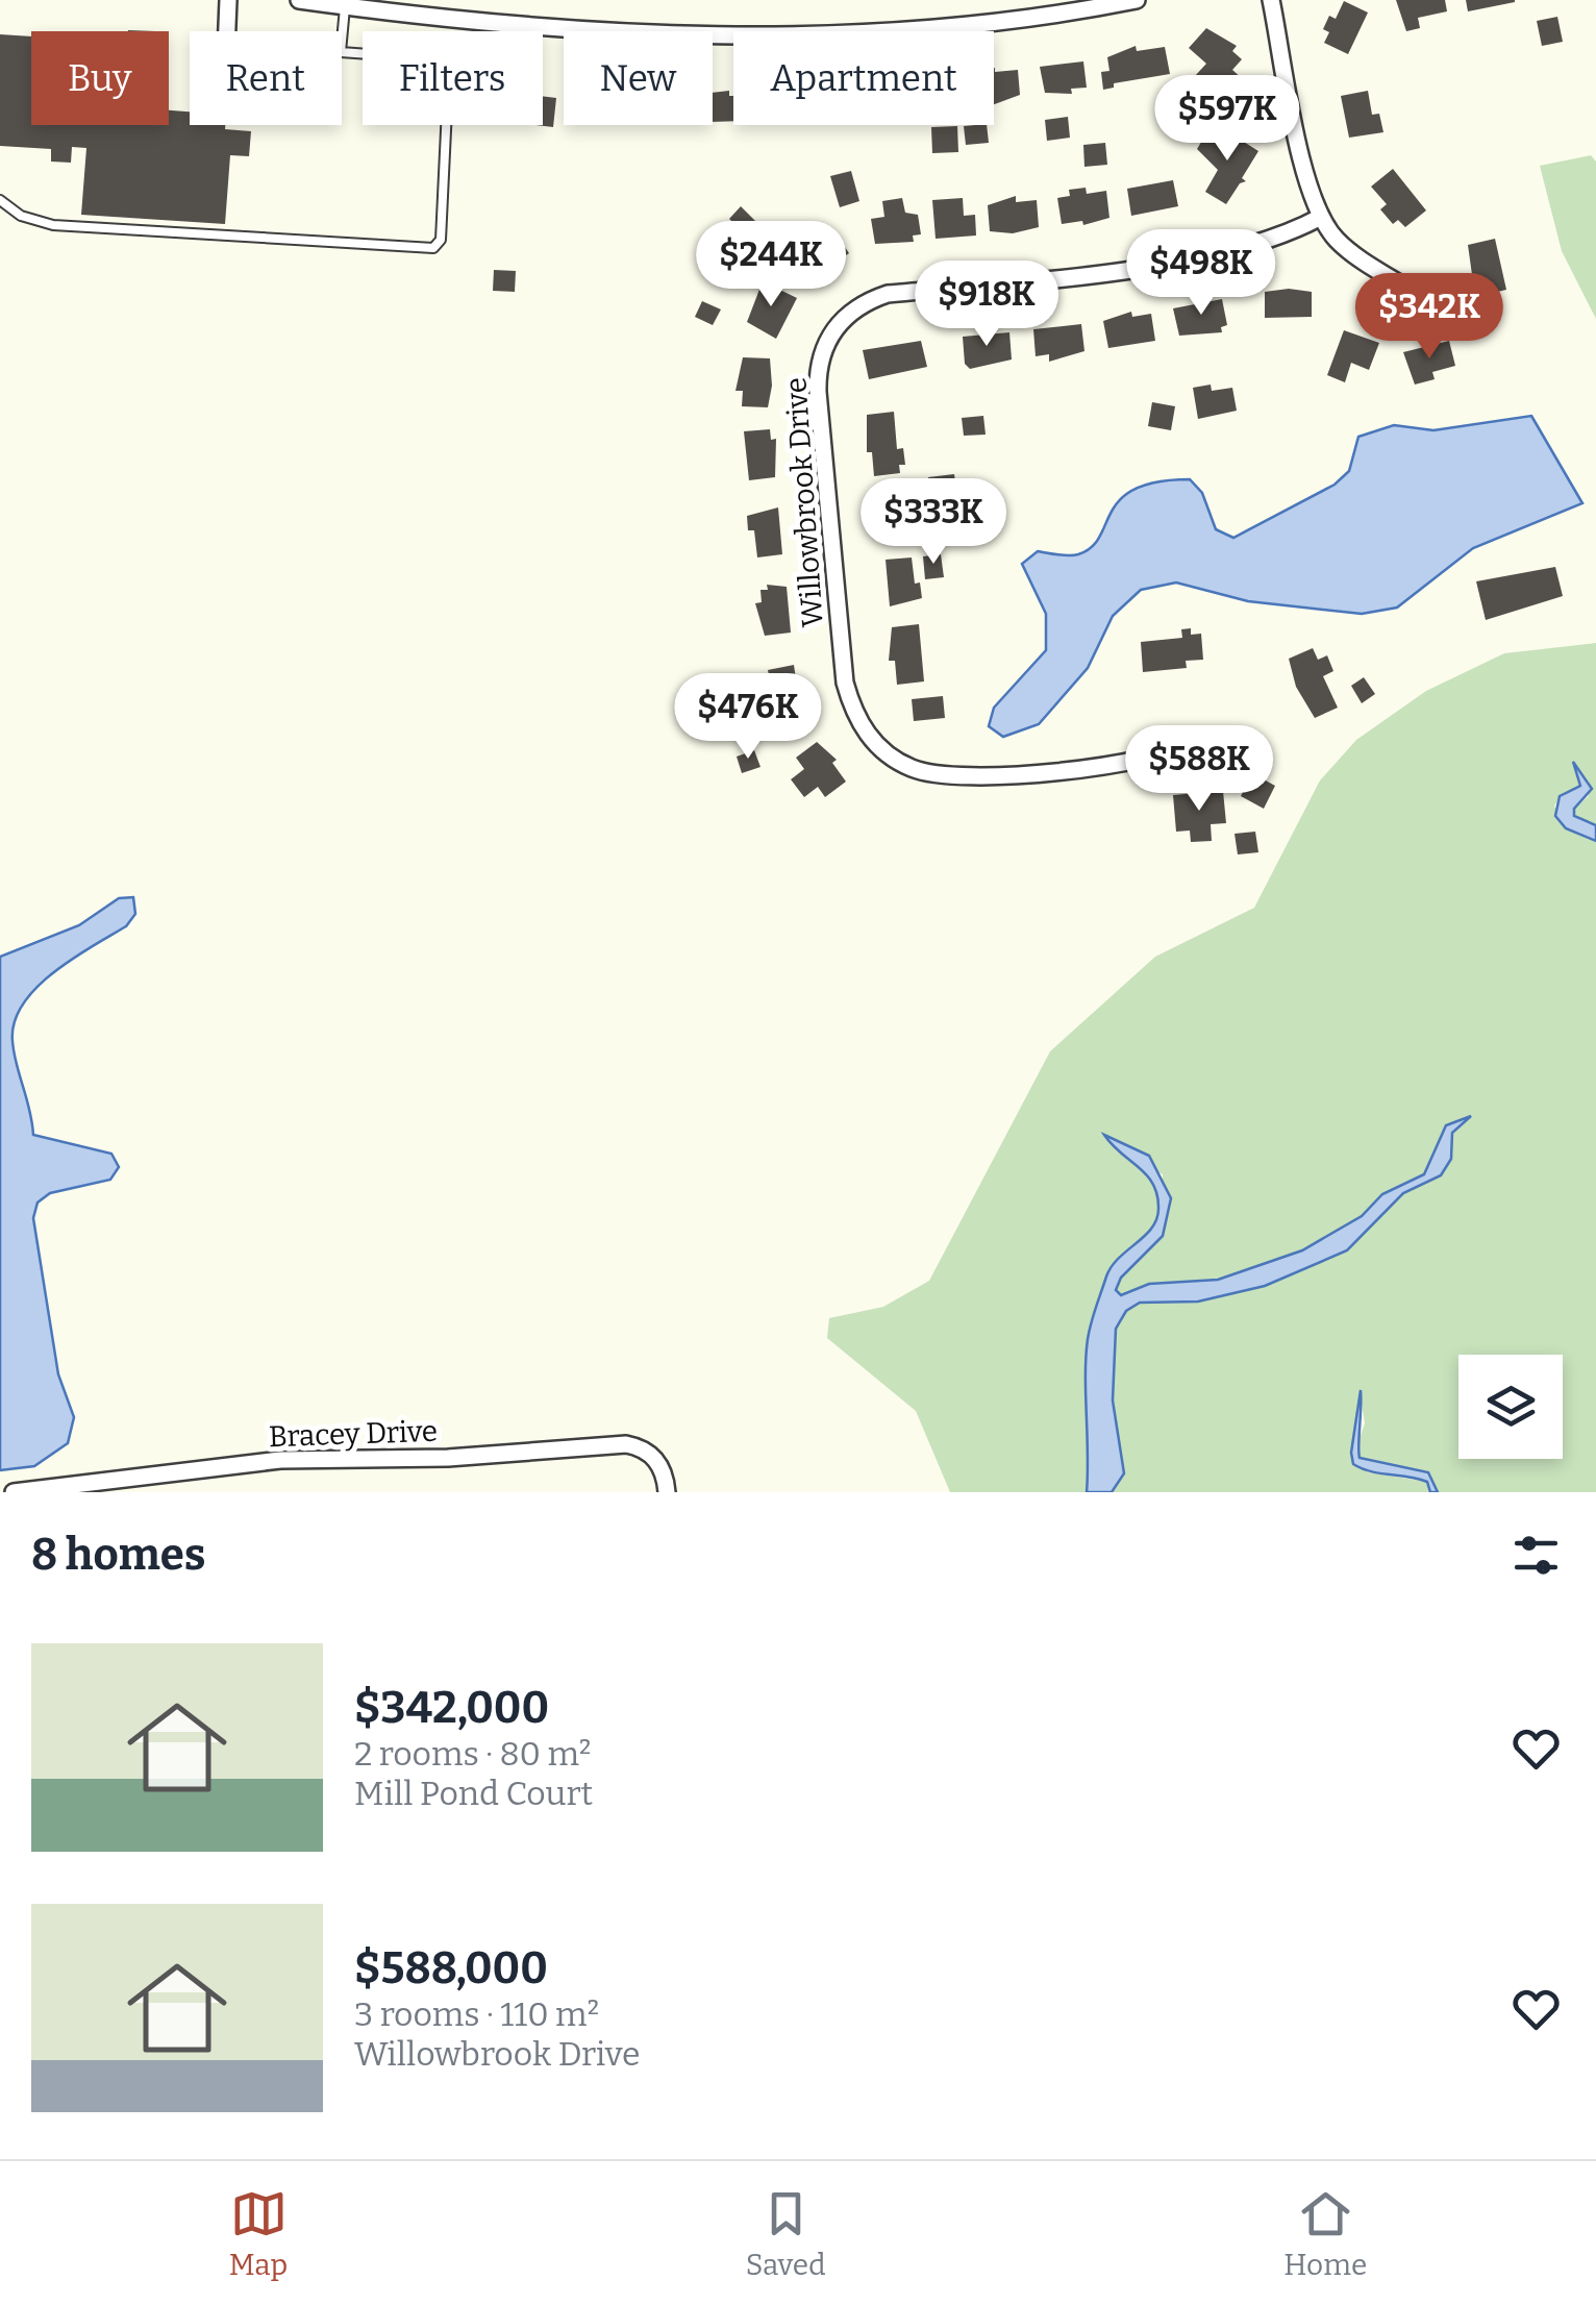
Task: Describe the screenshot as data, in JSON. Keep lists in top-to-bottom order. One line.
{"streets":{"street":["Willowbrook Drive","Bracey Drive"]},"page":{"chip":["Buy","Rent","Filters","New","Apartment"],"price":["$597K","$244K","$498K","$918K","$342K","$333K","$476K","$588K"],"heading":"8 homes","list":[{"name":"$342,000","note":"2 rooms · 80 m² · Mill Pond Court"},{"name":"$588,000","note":"3 rooms · 110 m² · Willowbrook Drive"}],"tabs":["Map","Saved","Home"]}}
